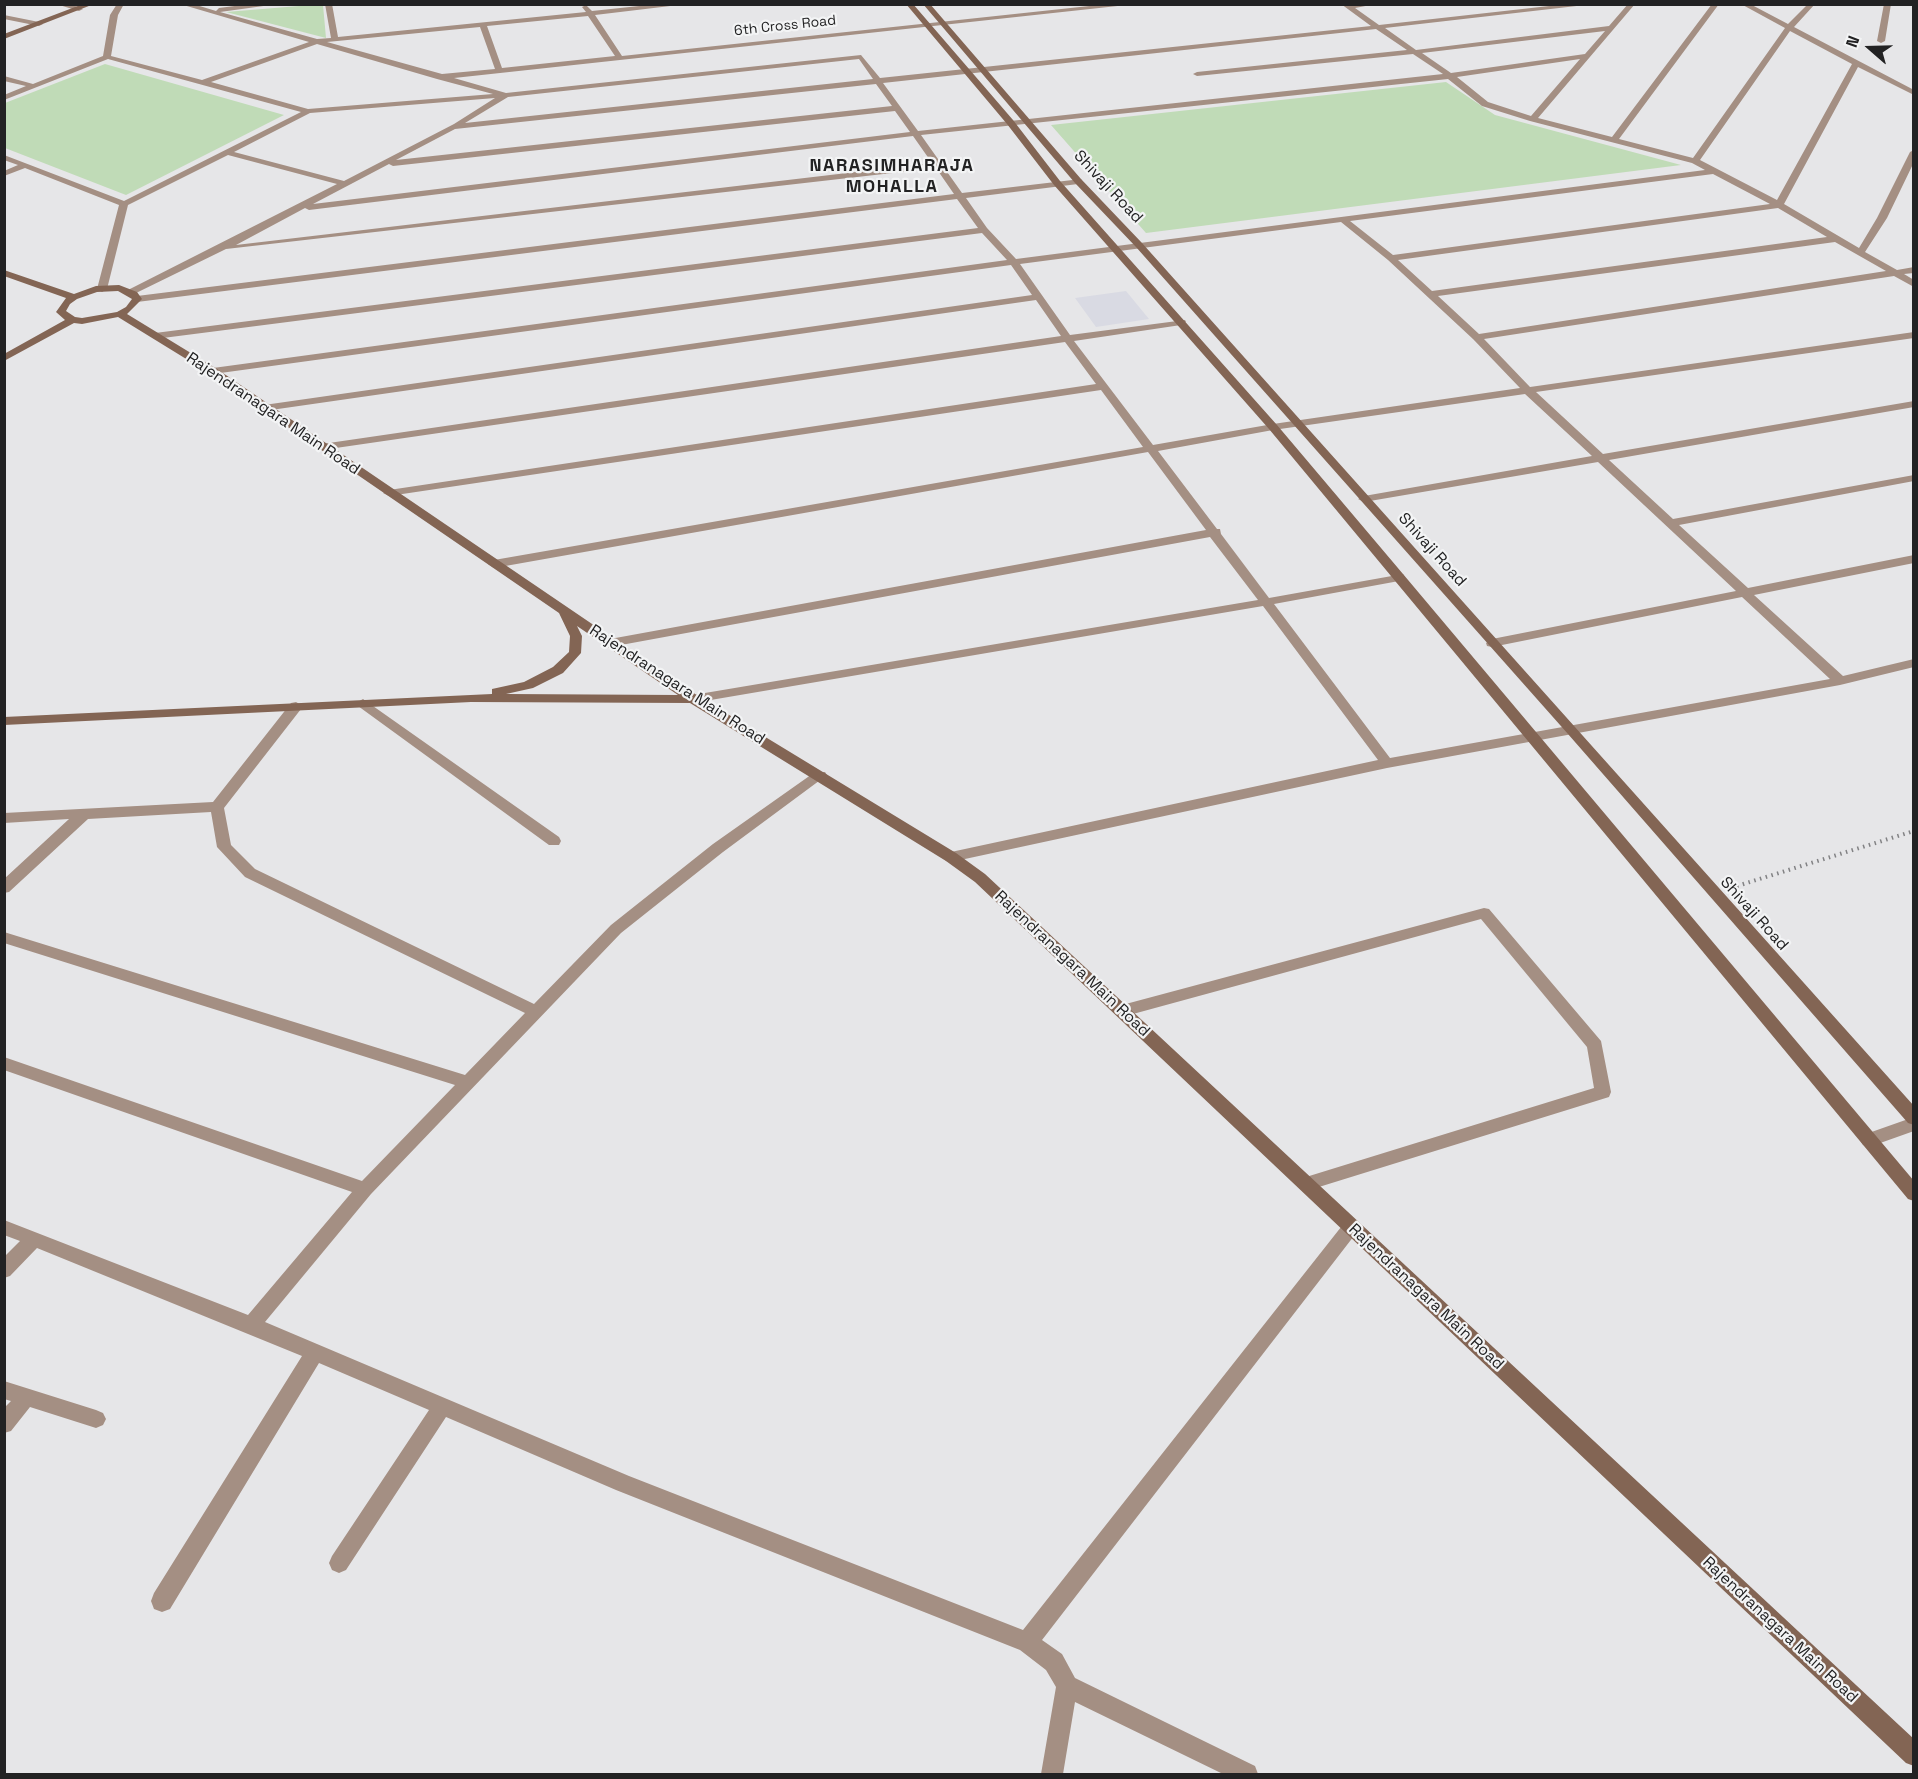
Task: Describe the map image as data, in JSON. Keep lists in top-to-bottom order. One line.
{"streets":{"street":["6th Cross Road","Shivaji Road","Rajendranagara Main Road"]},"crossings":[["6th Cross Road","Shivaji Road"]],"districts":["NARASIMHARAJA MOHALLA"],"north":"left"}
